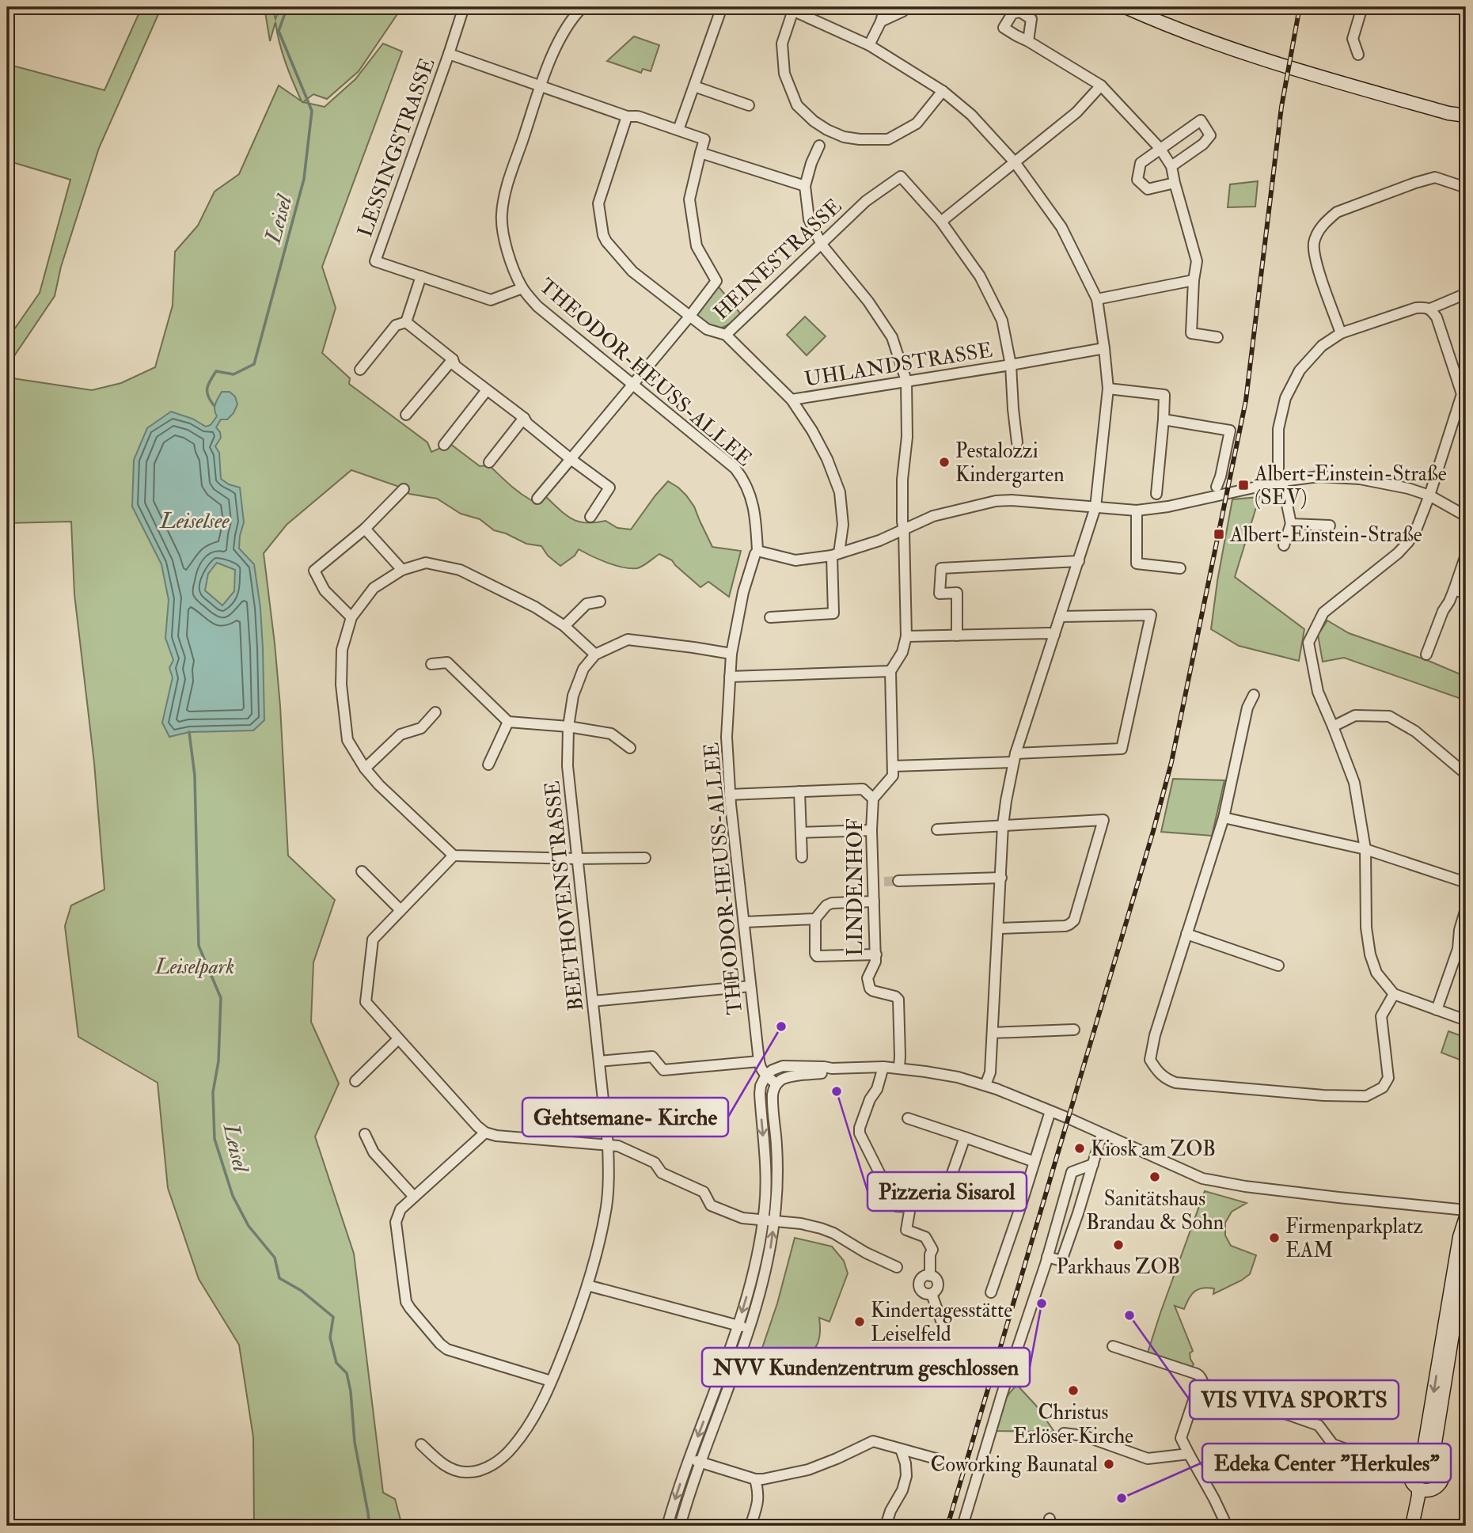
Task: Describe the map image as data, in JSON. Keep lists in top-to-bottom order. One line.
{"streets":{"street":["LESSINGSTRASSE","HEINESTRASSE","UHLANDSTRASSE","THEODOR-HEUSS-ALLEE","LINDENHOF","BEETHOVENSTRASSE"]},"crossings":[["LESSINGSTRASSE","HEINESTRASSE"],["LESSINGSTRASSE","THEODOR-HEUSS-ALLEE"],["HEINESTRASSE","UHLANDSTRASSE"]],"water":["Leisel","Leiselsee"],"parks":["Leiselpark"],"places":{"other":["Pestalozzi Kindergarten","Gehtsemane- Kirche","Pizzeria Sisarol","Kiosk am ZOB","Sanitätshaus Brandau & Sohn","Firmenparkplatz EAM","Parkhaus ZOB","NVV Kundenzentrum geschlossen","VIS VIVA SPORTS","Kindertagesstätte Leiselfeld","Christus Erlöser Kirche","Coworking Baunatal","Edeka Center \"Herkules\""],"transit":["Albert-Einstein-Straße (SEV)","Albert-Einstein-Straße"]}}
